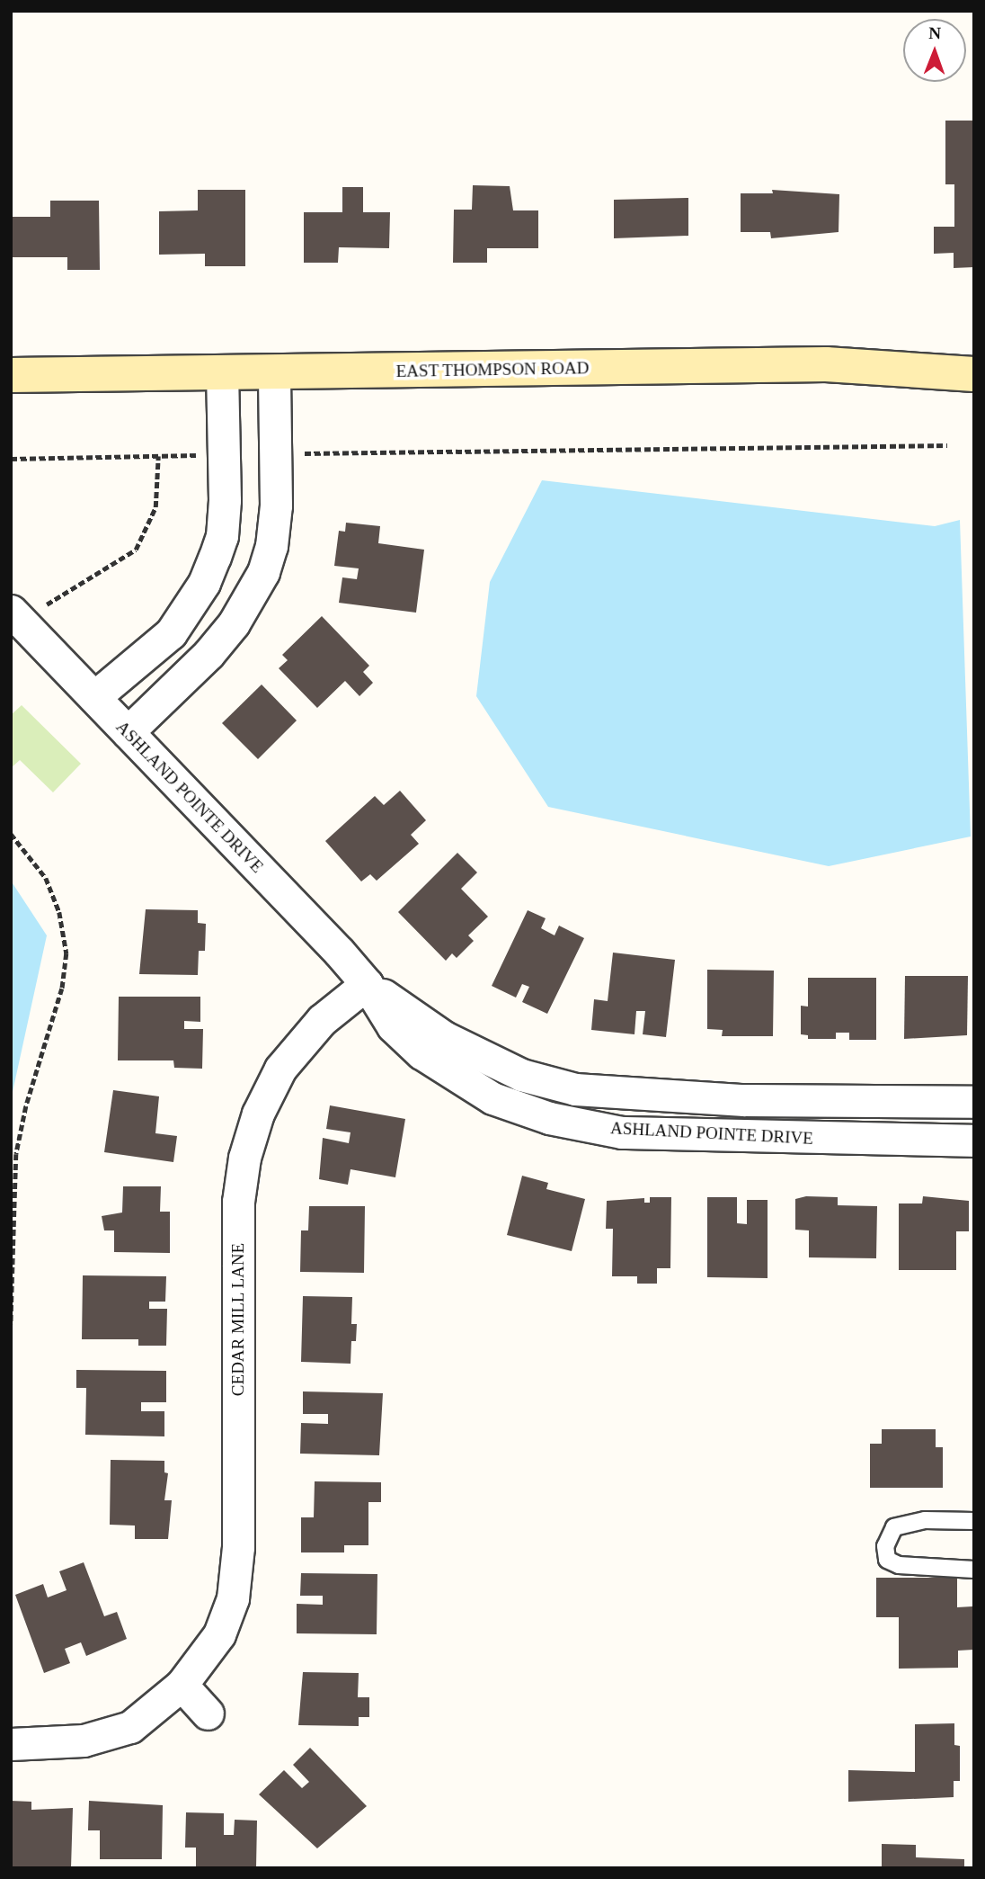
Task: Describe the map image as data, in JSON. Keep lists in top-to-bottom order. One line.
{"streets":{"main road":["EAST THOMPSON ROAD"],"street":["ASHLAND POINTE DRIVE","CEDAR MILL LANE"]},"crossings":[["ASHLAND POINTE DRIVE","CEDAR MILL LANE"]],"north":"top"}
